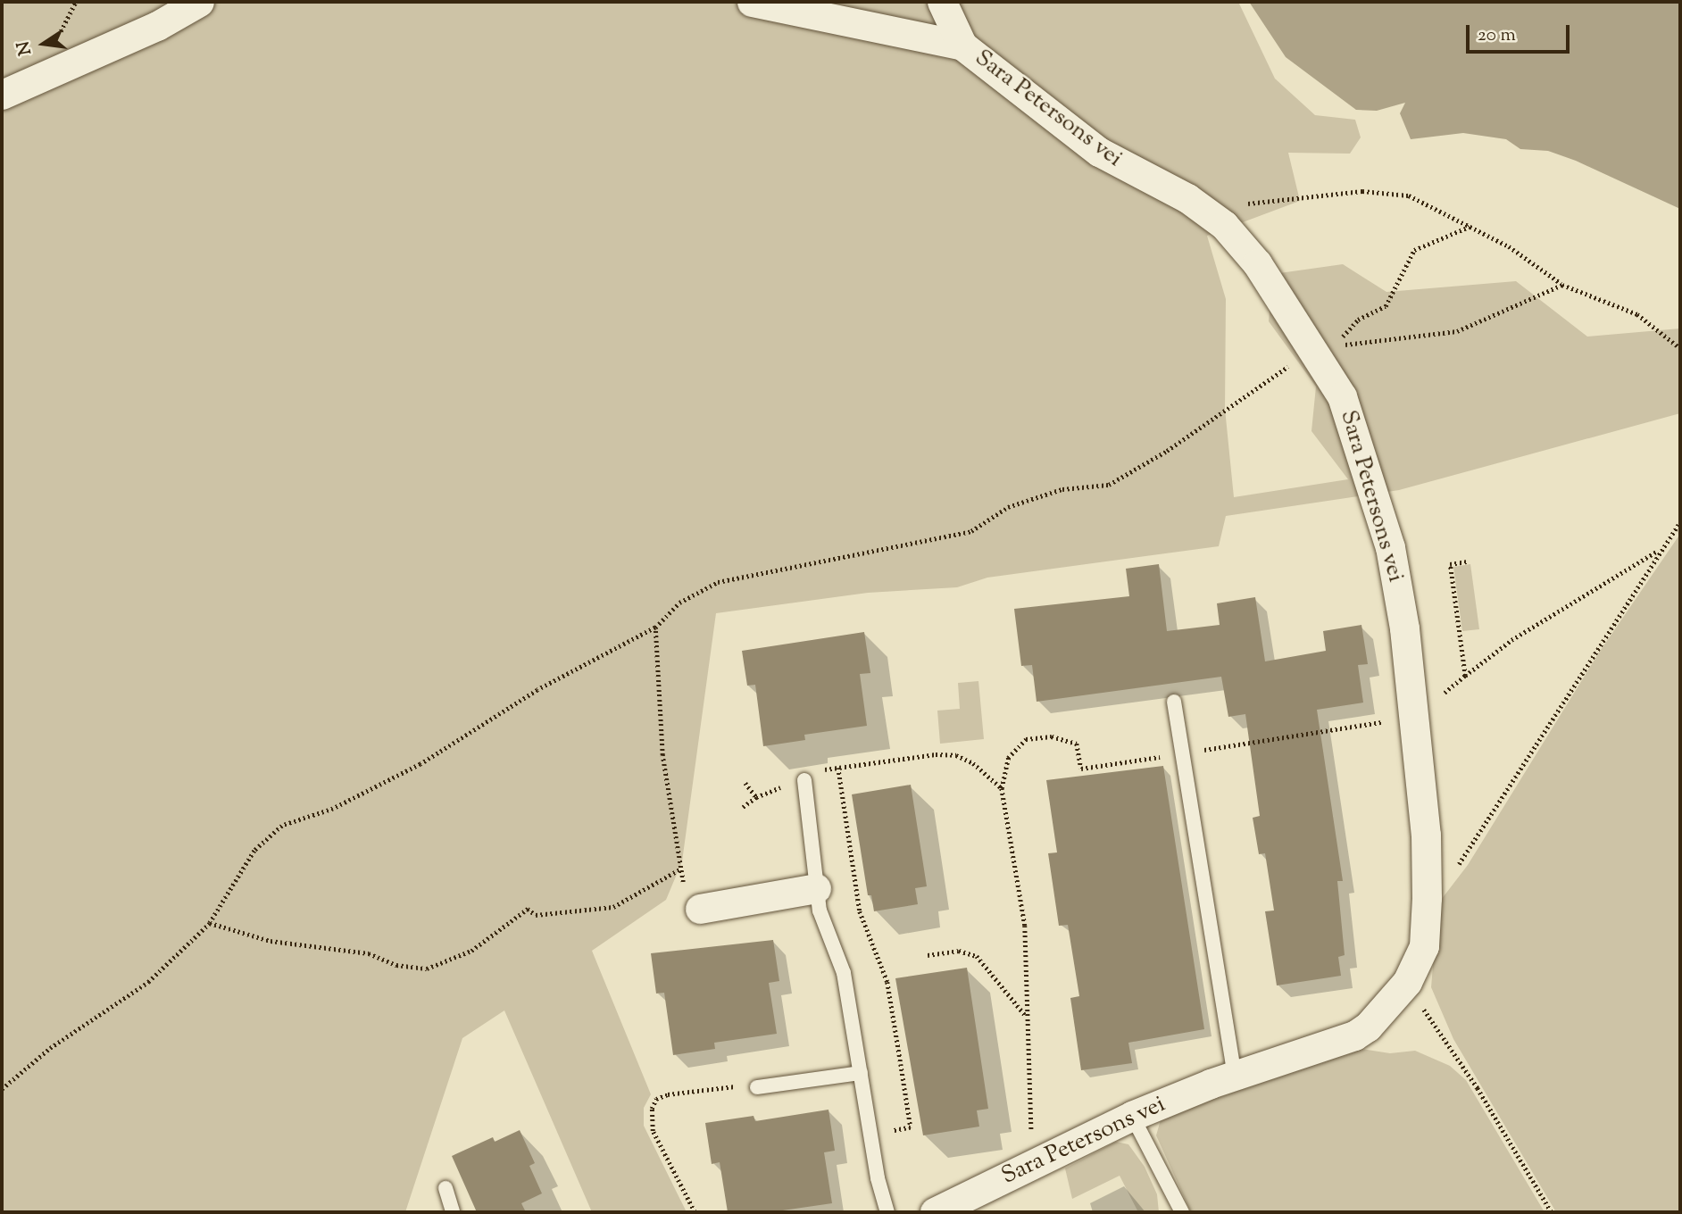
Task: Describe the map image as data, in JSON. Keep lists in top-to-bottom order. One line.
{"streets":{"street":["Sara Petersons vei"]},"scale_bar":"20 m","north":"left"}
